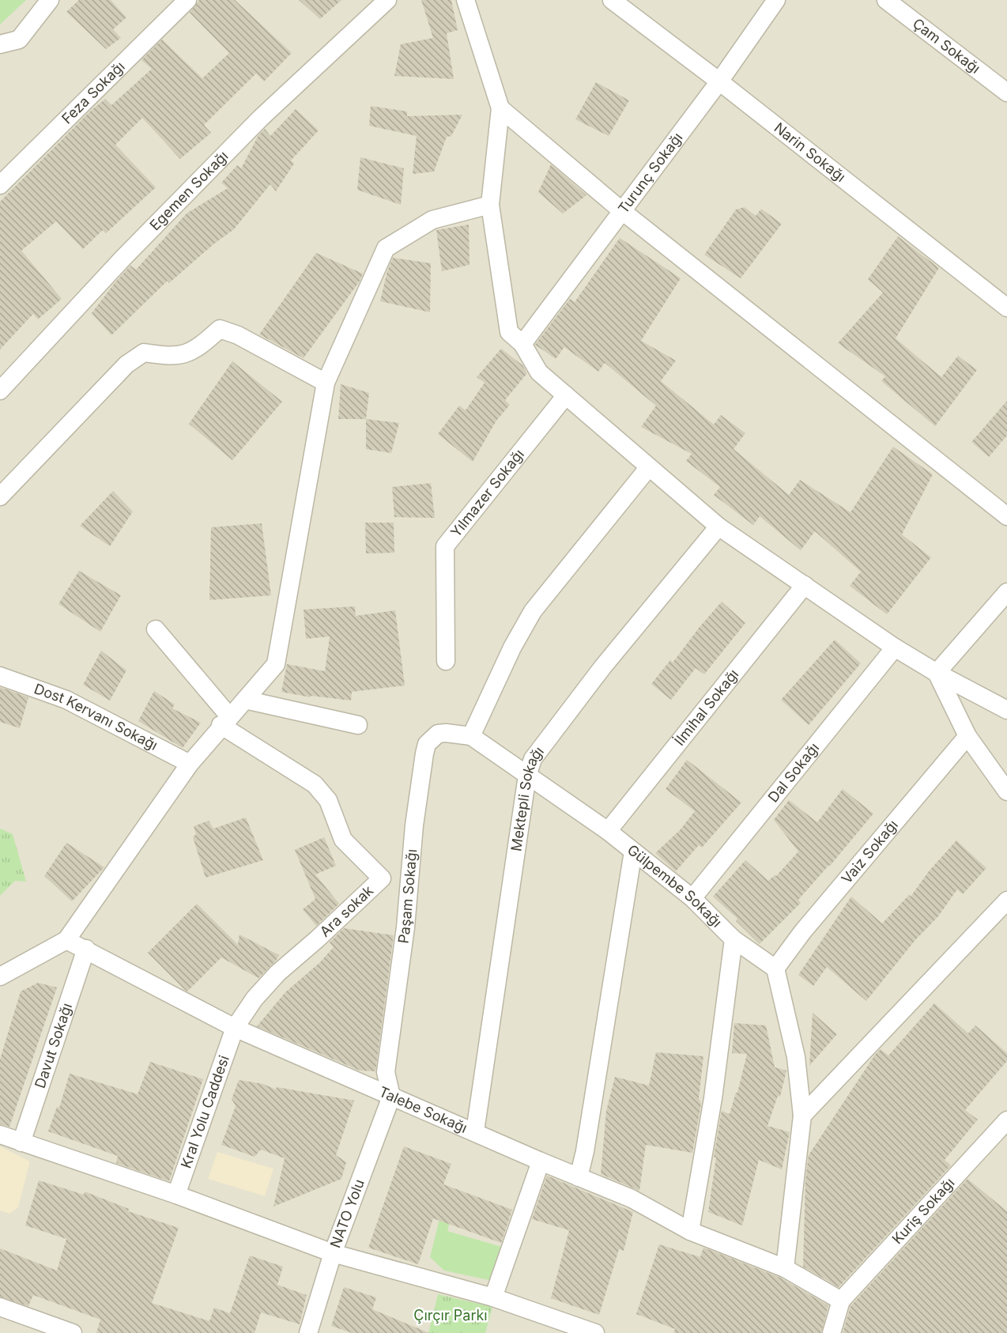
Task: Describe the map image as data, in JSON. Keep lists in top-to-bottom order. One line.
{"streets":{"street":["Çam Sokağı","Feza Sokağı","Narin Sokağı","Turunç Sokağı","Egemen Sokağı","Yılmazer Sokağı","İlmihal Sokağı","Dost Kervanı Sokağı","Dal Sokağı","Mektepli Sokağı","Vaiz Sokağı","Gülpembe Sokağı","Paşam Sokağı","Ara sokak","Davut Sokağı","Talebe Sokağı","Kral Yolu Caddesi","Kuriş Sokağı","NATO Yolu"]},"crossings":[["Narin Sokağı","Turunç Sokağı"],["İlmihal Sokağı","Gülpembe Sokağı"],["Dal Sokağı","Gülpembe Sokağı"],["Mektepli Sokağı","Gülpembe Sokağı"],["Mektepli Sokağı","Talebe Sokağı"],["Vaiz Sokağı","Gülpembe Sokağı"],["Gülpembe Sokağı","Paşam Sokağı"],["Paşam Sokağı","Talebe Sokağı"],["Paşam Sokağı","NATO Yolu"],["Ara sokak","Talebe Sokağı"],["Ara sokak","Kral Yolu Caddesi"],["Davut Sokağı","Talebe Sokağı"],["Talebe Sokağı","Kral Yolu Caddesi"],["Talebe Sokağı","Kuriş Sokağı"],["Talebe Sokağı","NATO Yolu"]],"parks":["Çırçır Parkı"]}
